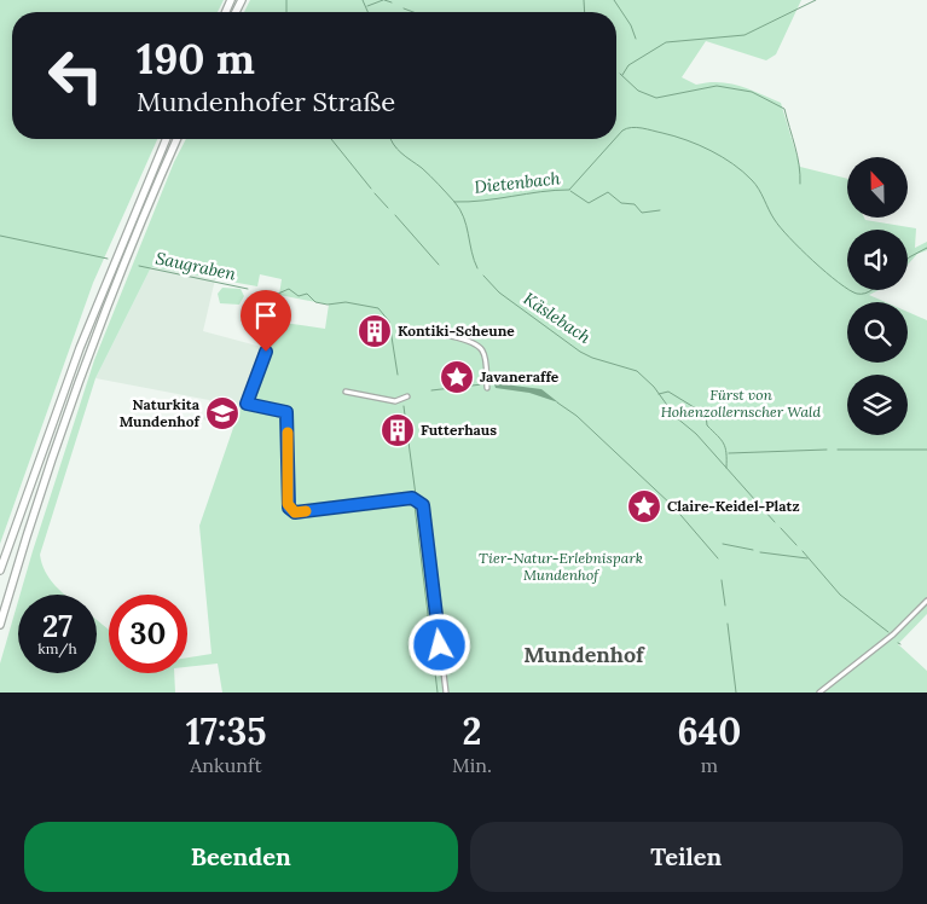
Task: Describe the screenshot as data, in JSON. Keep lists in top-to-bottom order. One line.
{"districts":["Mundenhof"],"water":["Dietenbach","Saugraben","Käslebach"],"parks":["Fürst von Hohenzollernscher Wald","Tier-Natur-Erlebnispark Mundenhof"],"places":{"building":["Kontiki-Scheune","Futterhaus"],"place":["Javaneraffe","Claire-Keidel-Platz"],"school or university":["Naturkita Mundenhof"]},"north":"top","page":{"turn":["190 m","Mundenhofer Straße"],"speed":"27 km/h","limit":"30","eta":["17:35","Ankunft","2","Min.","640","m"],"buttons":["Beenden","Teilen"]}}
